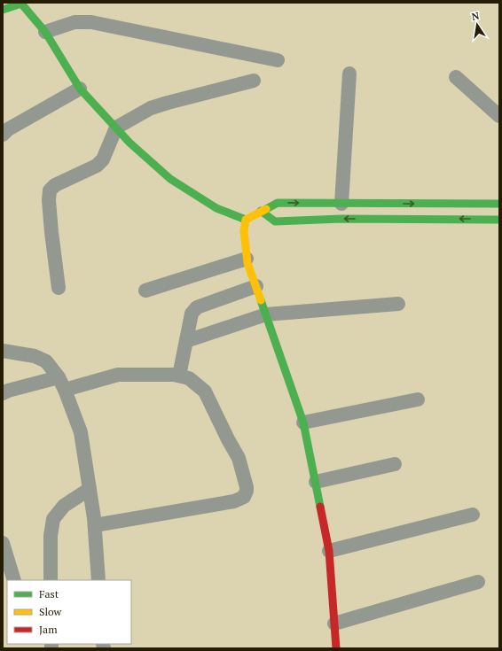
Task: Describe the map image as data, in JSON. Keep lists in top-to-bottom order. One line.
{"legend":["Fast","Slow","Jam"],"north":"top"}
